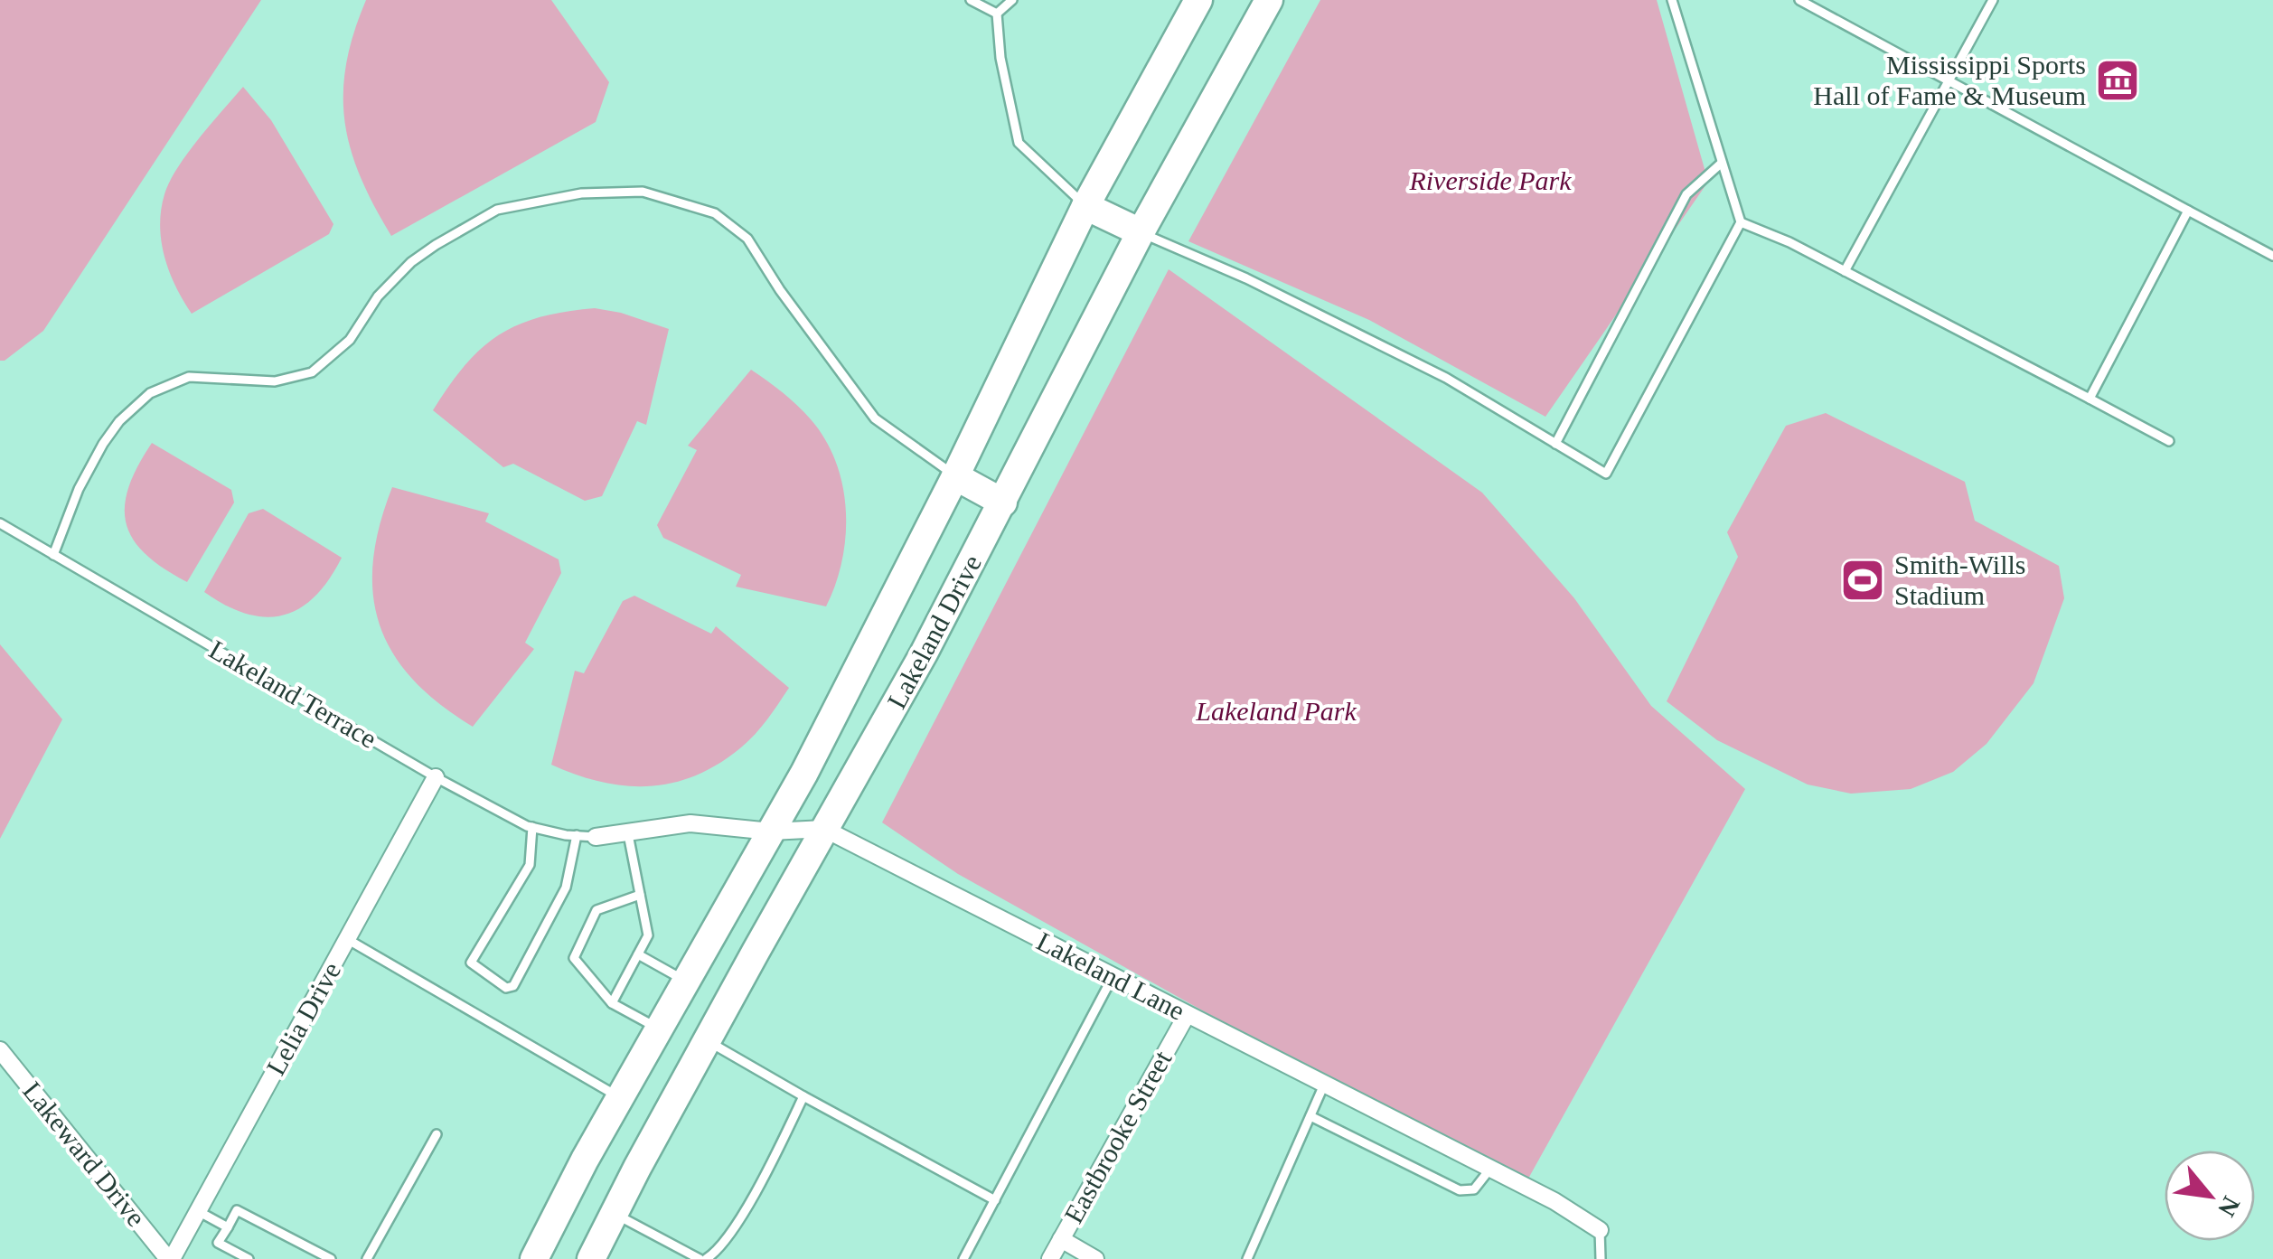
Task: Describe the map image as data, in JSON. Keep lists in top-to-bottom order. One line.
{"streets":{"highway":["Lakeland Drive"],"street":["Lakeland Lane","Lelia Drive","Eastbrooke Street","Lakeward Drive"],"lane":["Lakeland Terrace"]},"crossings":[["Lakeland Drive","Lakeland Lane"],["Lakeland Terrace","Lakeland Lane"],["Lakeland Terrace","Lelia Drive"],["Lakeland Lane","Eastbrooke Street"],["Lelia Drive","Lakeward Drive"]],"parks":["Riverside Park","Lakeland Park"],"places":{"museum":["Mississippi Sports Hall of Fame & Museum"],"sports":["Smith-Wills Stadium"]},"north":"bottom right"}
